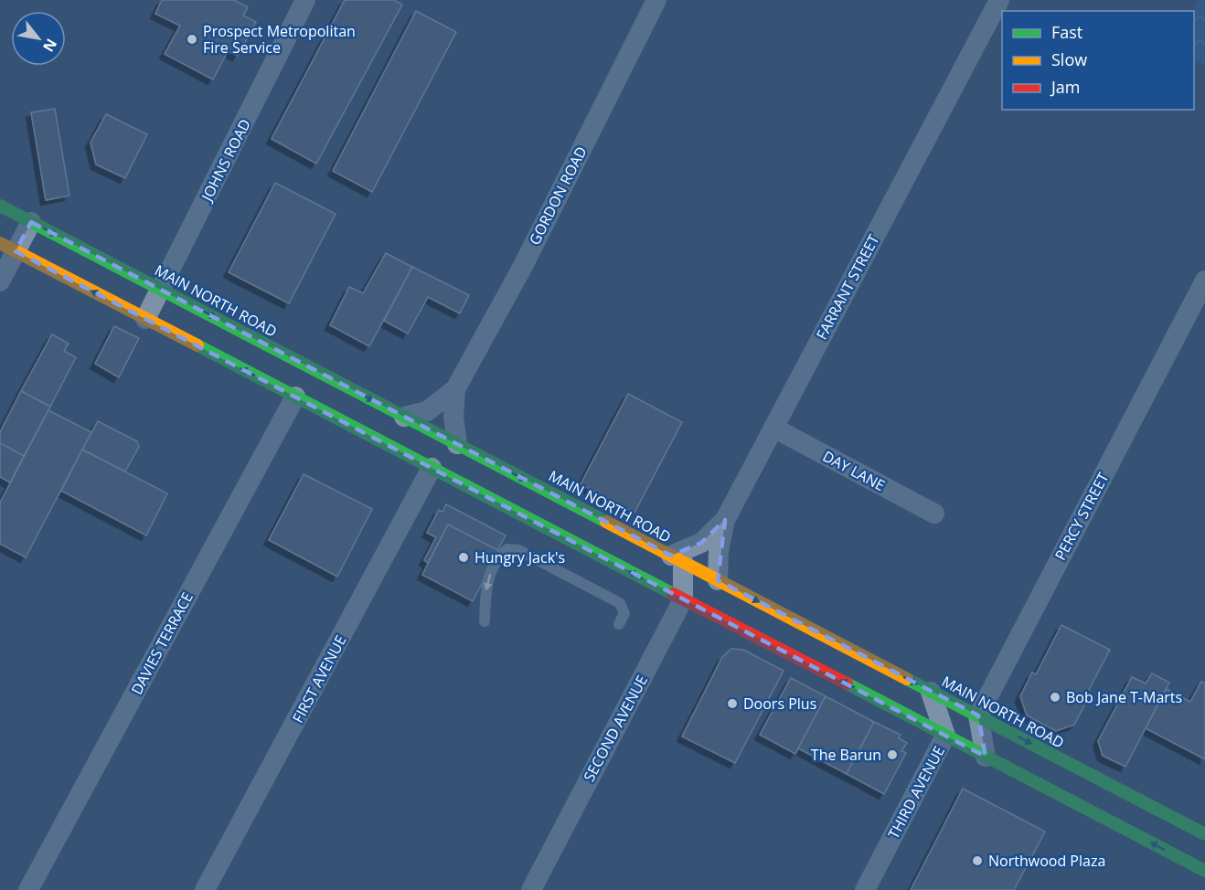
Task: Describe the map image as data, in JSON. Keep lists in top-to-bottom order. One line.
{"streets":{"highway":["MAIN NORTH ROAD"],"street":["JOHNS ROAD","GORDON ROAD","FARRANT STREET","DAY LANE","PERCY STREET","DAVIES TERRACE","FIRST AVENUE","SECOND AVENUE","THIRD AVENUE"]},"crossings":[["JOHNS ROAD","MAIN NORTH ROAD"],["GORDON ROAD","MAIN NORTH ROAD"],["GORDON ROAD","FIRST AVENUE"],["FARRANT STREET","MAIN NORTH ROAD"],["FARRANT STREET","DAY LANE"],["MAIN NORTH ROAD","PERCY STREET"],["MAIN NORTH ROAD","DAVIES TERRACE"],["MAIN NORTH ROAD","FIRST AVENUE"],["MAIN NORTH ROAD","SECOND AVENUE"],["MAIN NORTH ROAD","THIRD AVENUE"]],"places":["Prospect Metropolitan Fire Service","Hungry Jack's","Bob Jane T-Marts","Doors Plus","The Barun","Northwood Plaza"],"legend":["Fast","Slow","Jam"],"north":"bottom right"}
